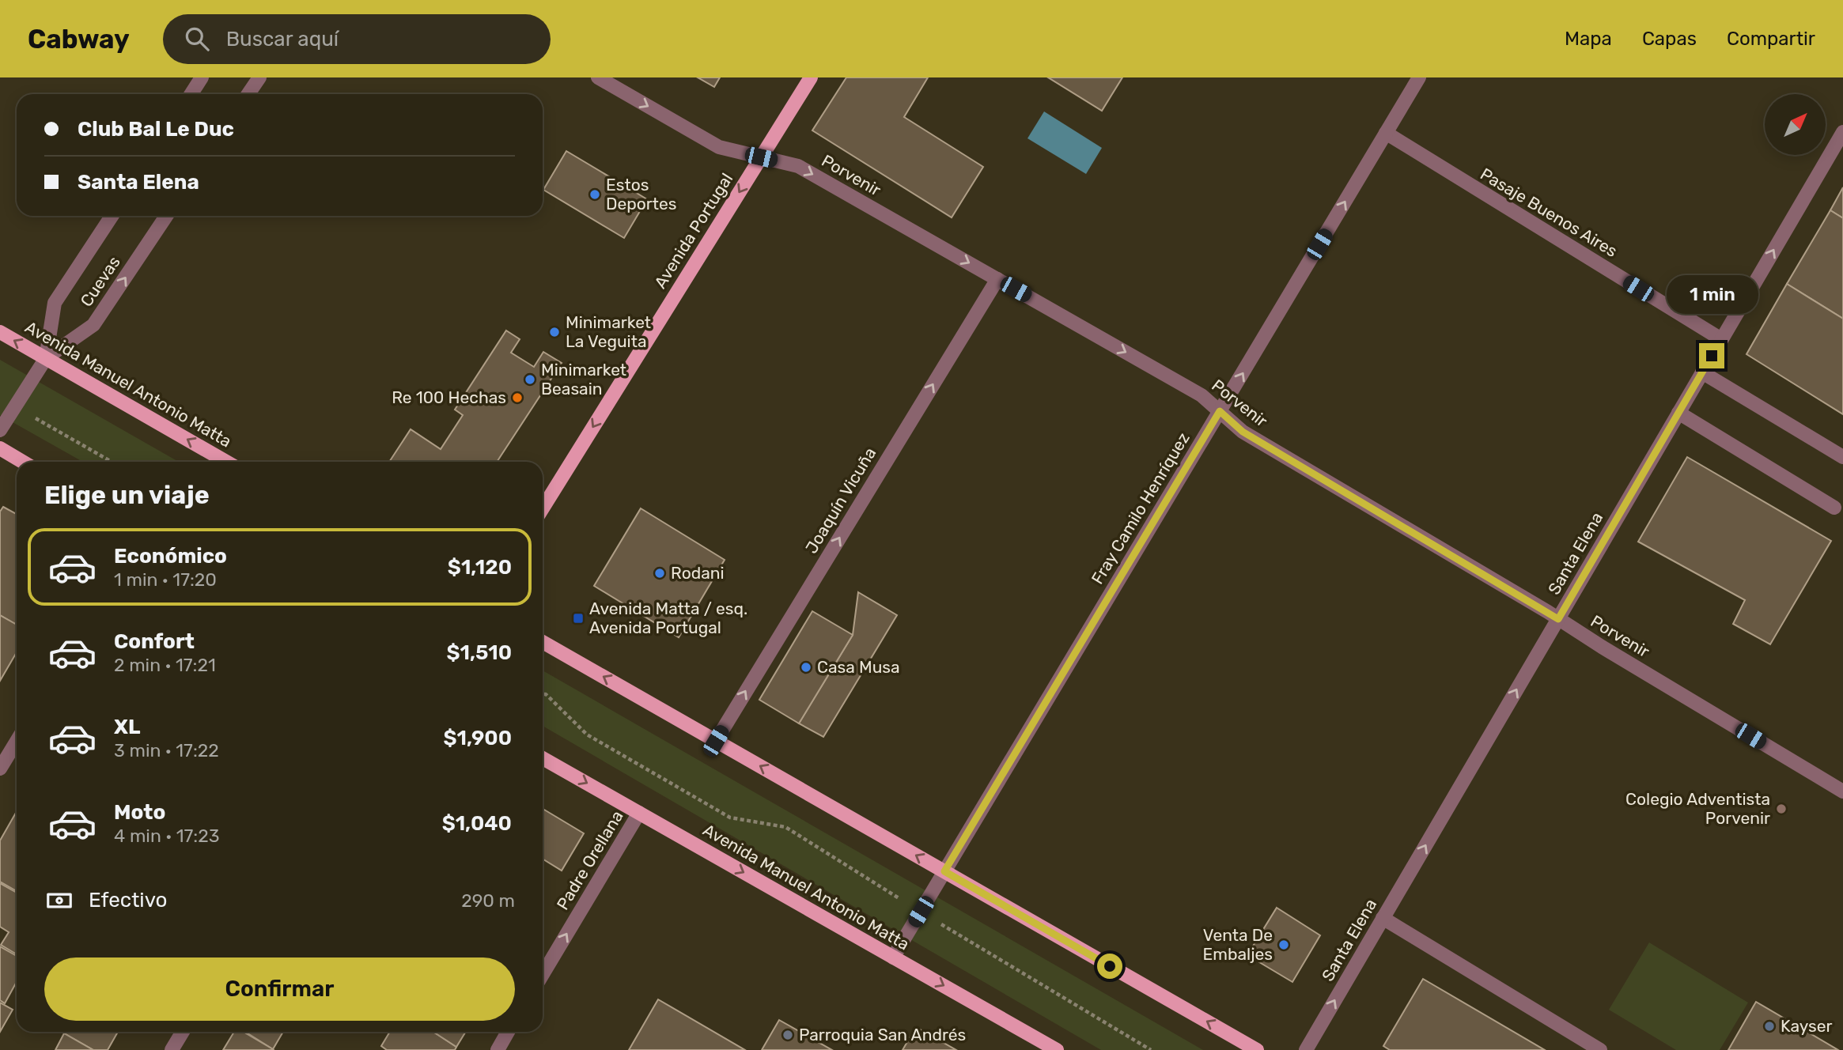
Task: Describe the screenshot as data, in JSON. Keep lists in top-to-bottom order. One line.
{"streets":{"main road":["Avenida Portugal","Avenida Manuel Antonio Matta"],"street":["Porvenir","Pasaje Buenos Aires","Cuevas","Joaquín Vicuña","Fray Camilo Henríquez","Santa Elena","Padre Orellana"]},"crossings":[["Porvenir","Avenida Portugal"],["Porvenir","Joaquín Vicuña"],["Porvenir","Fray Camilo Henríquez"],["Porvenir","Santa Elena"],["Pasaje Buenos Aires","Fray Camilo Henríquez"],["Pasaje Buenos Aires","Santa Elena"],["Cuevas","Avenida Manuel Antonio Matta"],["Avenida Manuel Antonio Matta","Fray Camilo Henríquez"],["Avenida Manuel Antonio Matta","Padre Orellana"]],"one_way":["Porvenir","Avenida Portugal","Joaquín Vicuña","Santa Elena","Padre Orellana"],"places":{"other":["Estos Deportes","Minimarket La Veguita","Minimarket Beasain","Re 100 Hechas","Rodani","Casa Musa","Colegio Adventista Porvenir","Venta De Embaljes","Kayser","Parroquia San Andrés"],"transit":["Avenida Matta / esq. Avenida Portugal"]},"north":"top right","page":{"header":"Cabway","search":"Buscar aquí","nav":["Mapa","Capas","Compartir"],"banner":["Club Bal Le Duc","Santa Elena"],"bubble":"1 min","heading":"Elige un viaje","list":[{"name":"Económico","note":"1 min · 17:20","value":"$1,120"},{"name":"Confort","note":"2 min · 17:21","value":"$1,510"},{"name":"XL","note":"3 min · 17:22","value":"$1,900"},{"name":"Moto","note":"4 min · 17:23","value":"$1,040"}],"pay":["Efectivo","290 m"],"buttons":"Confirmar"}}
